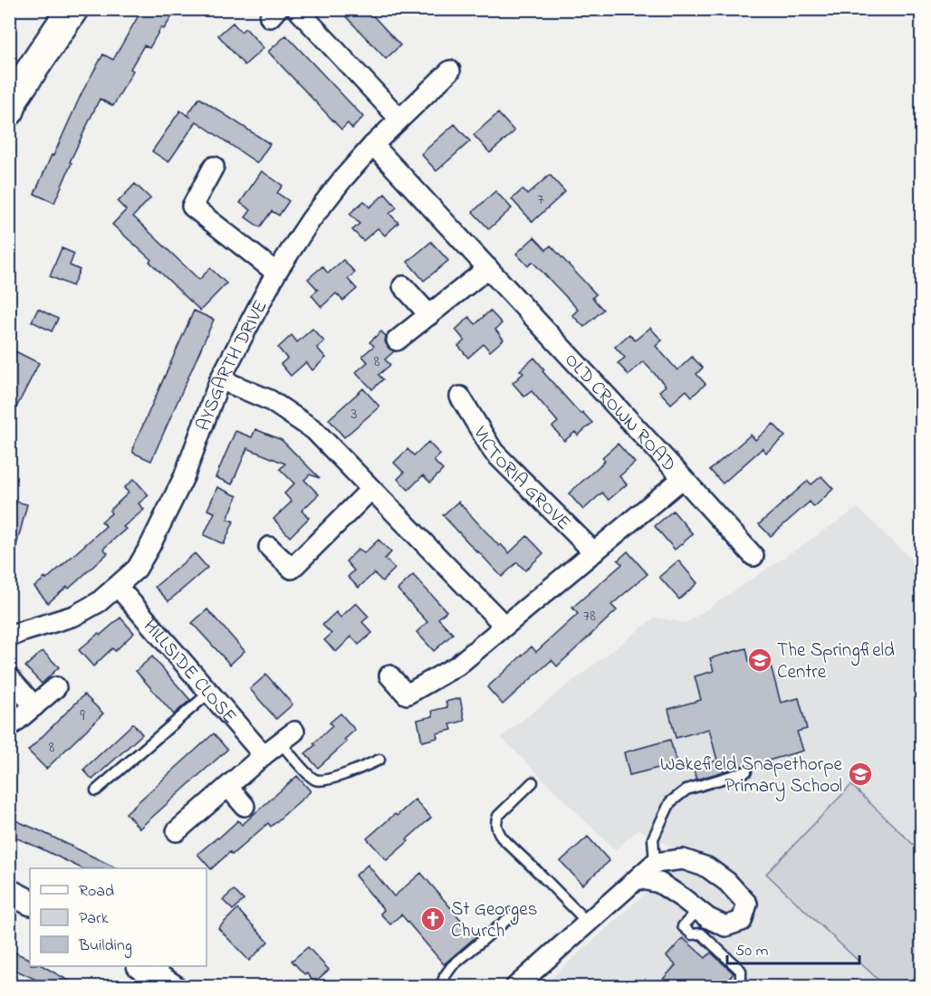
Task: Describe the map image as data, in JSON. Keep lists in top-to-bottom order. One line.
{"streets":{"street":["AYSGARTH DRIVE","OLD CROWN ROAD","VICTORIA GROVE","HILLSIDE CLOSE"]},"crossings":[["AYSGARTH DRIVE","OLD CROWN ROAD"],["AYSGARTH DRIVE","HILLSIDE CLOSE"]],"places":{"school or university":["The Springfield Centre","Wakefield Snapethorpe Primary School"],"church":["St Georges Church"]},"house_numbers":["7","8","3","78","9","8"],"legend":["Road","Park","Building"],"scale_bar":"50 m"}
